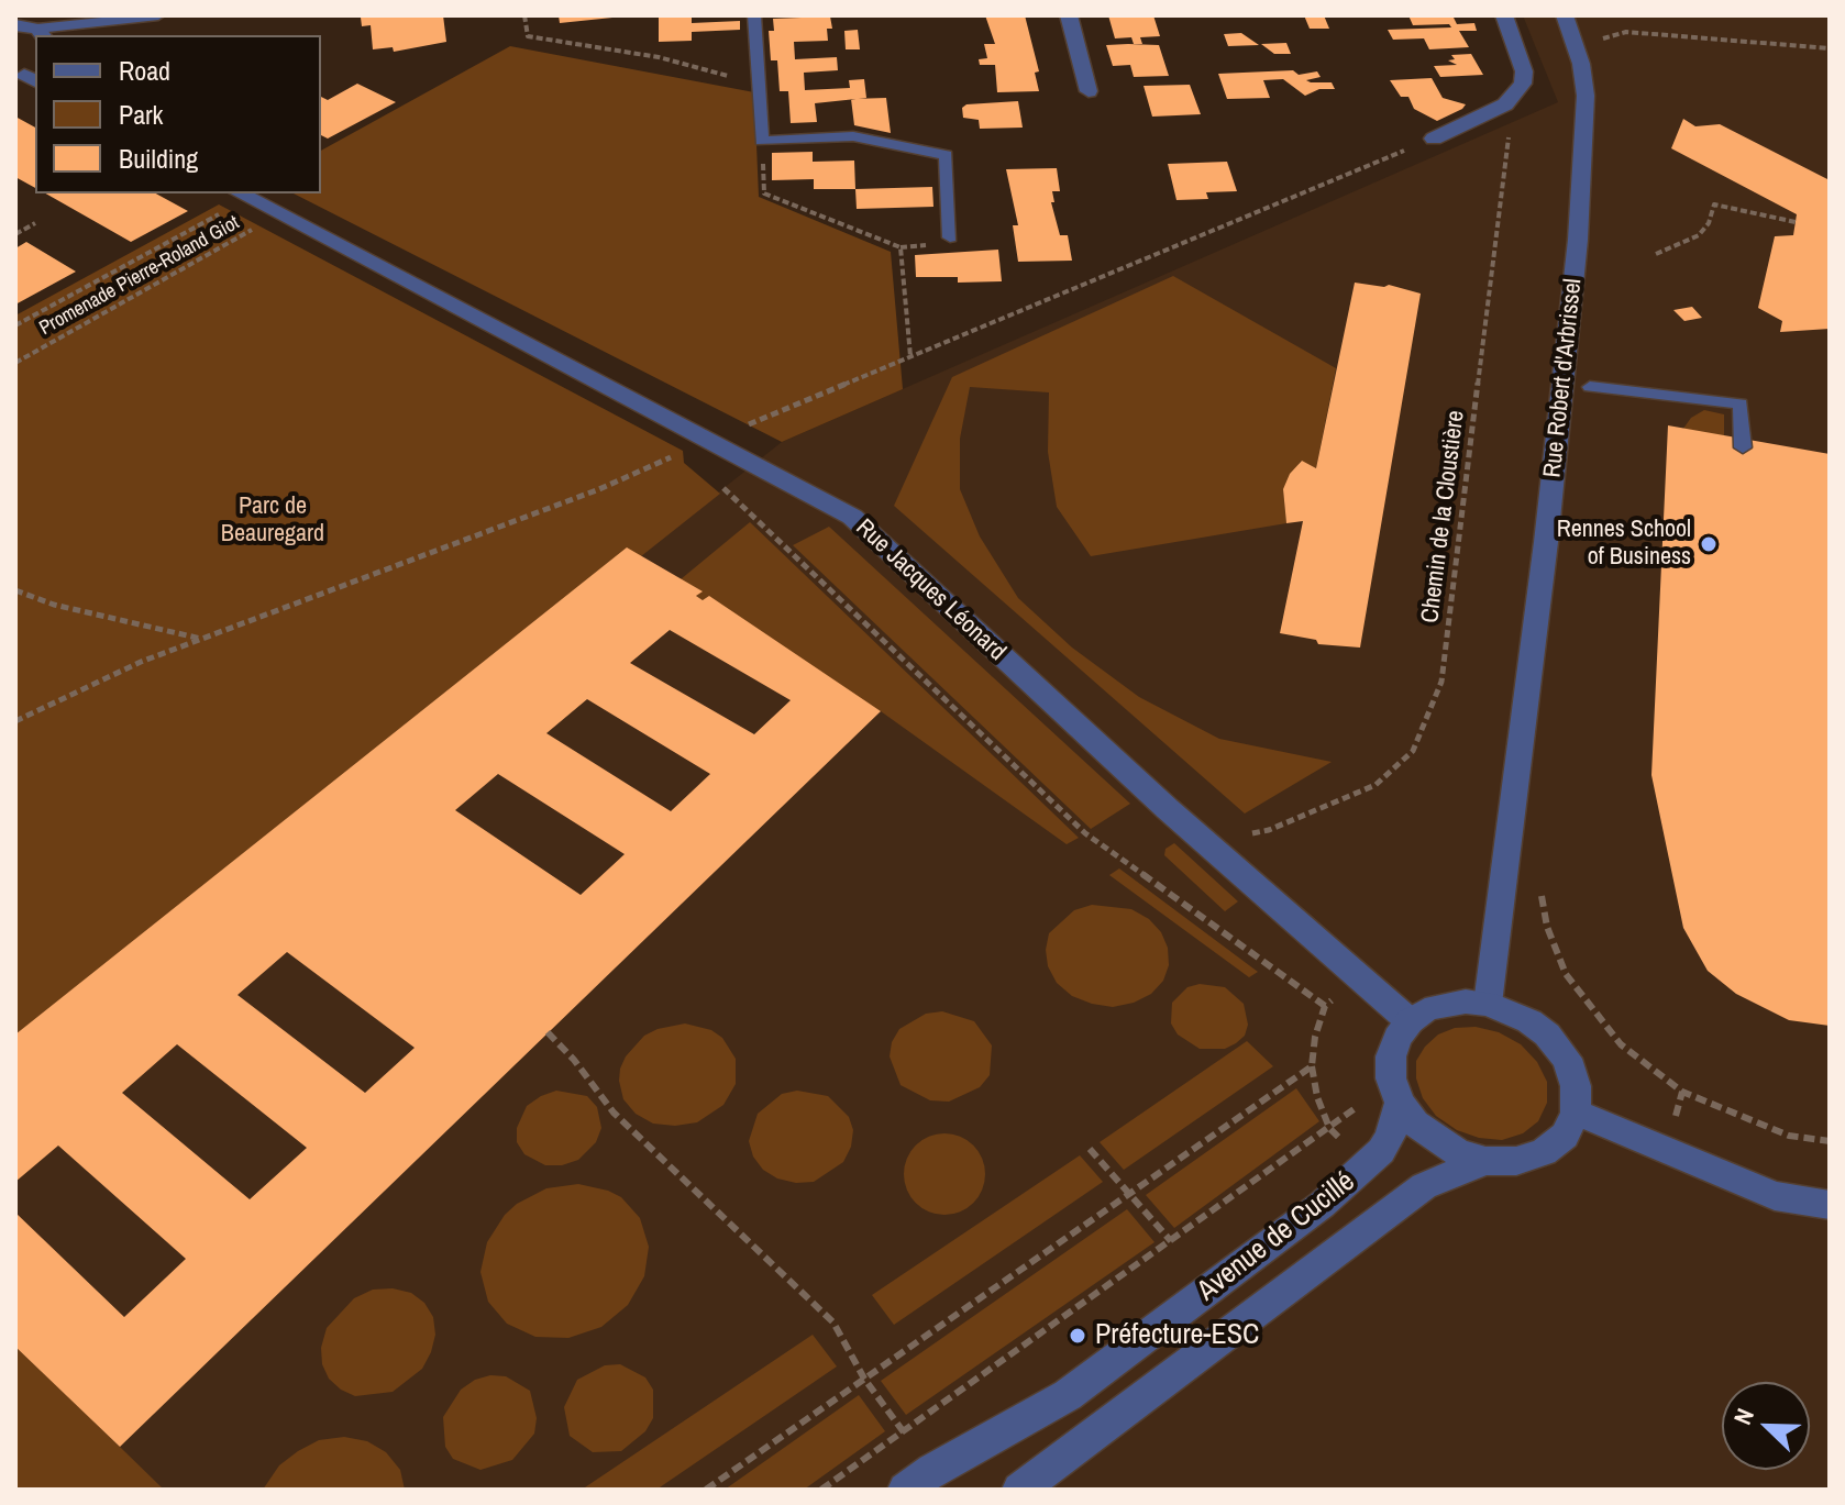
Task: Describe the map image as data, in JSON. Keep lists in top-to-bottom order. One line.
{"streets":{"street":["Rue Robert d'Arbrissel","Rue Jacques Léonard","Avenue de Cucillé"],"path":["Promenade Pierre-Roland Giot","Chemin de la Cloustière"]},"crossings":[["Promenade Pierre-Roland Giot","Rue Jacques Léonard"],["Rue Robert d'Arbrissel","Rue Jacques Léonard"],["Rue Robert d'Arbrissel","Avenue de Cucillé"],["Rue Jacques Léonard","Avenue de Cucillé"]],"parks":["Parc de Beauregard"],"places":["Rennes School of Business","Préfecture-ESC"],"legend":["Road","Park","Building"],"north":"top left"}
